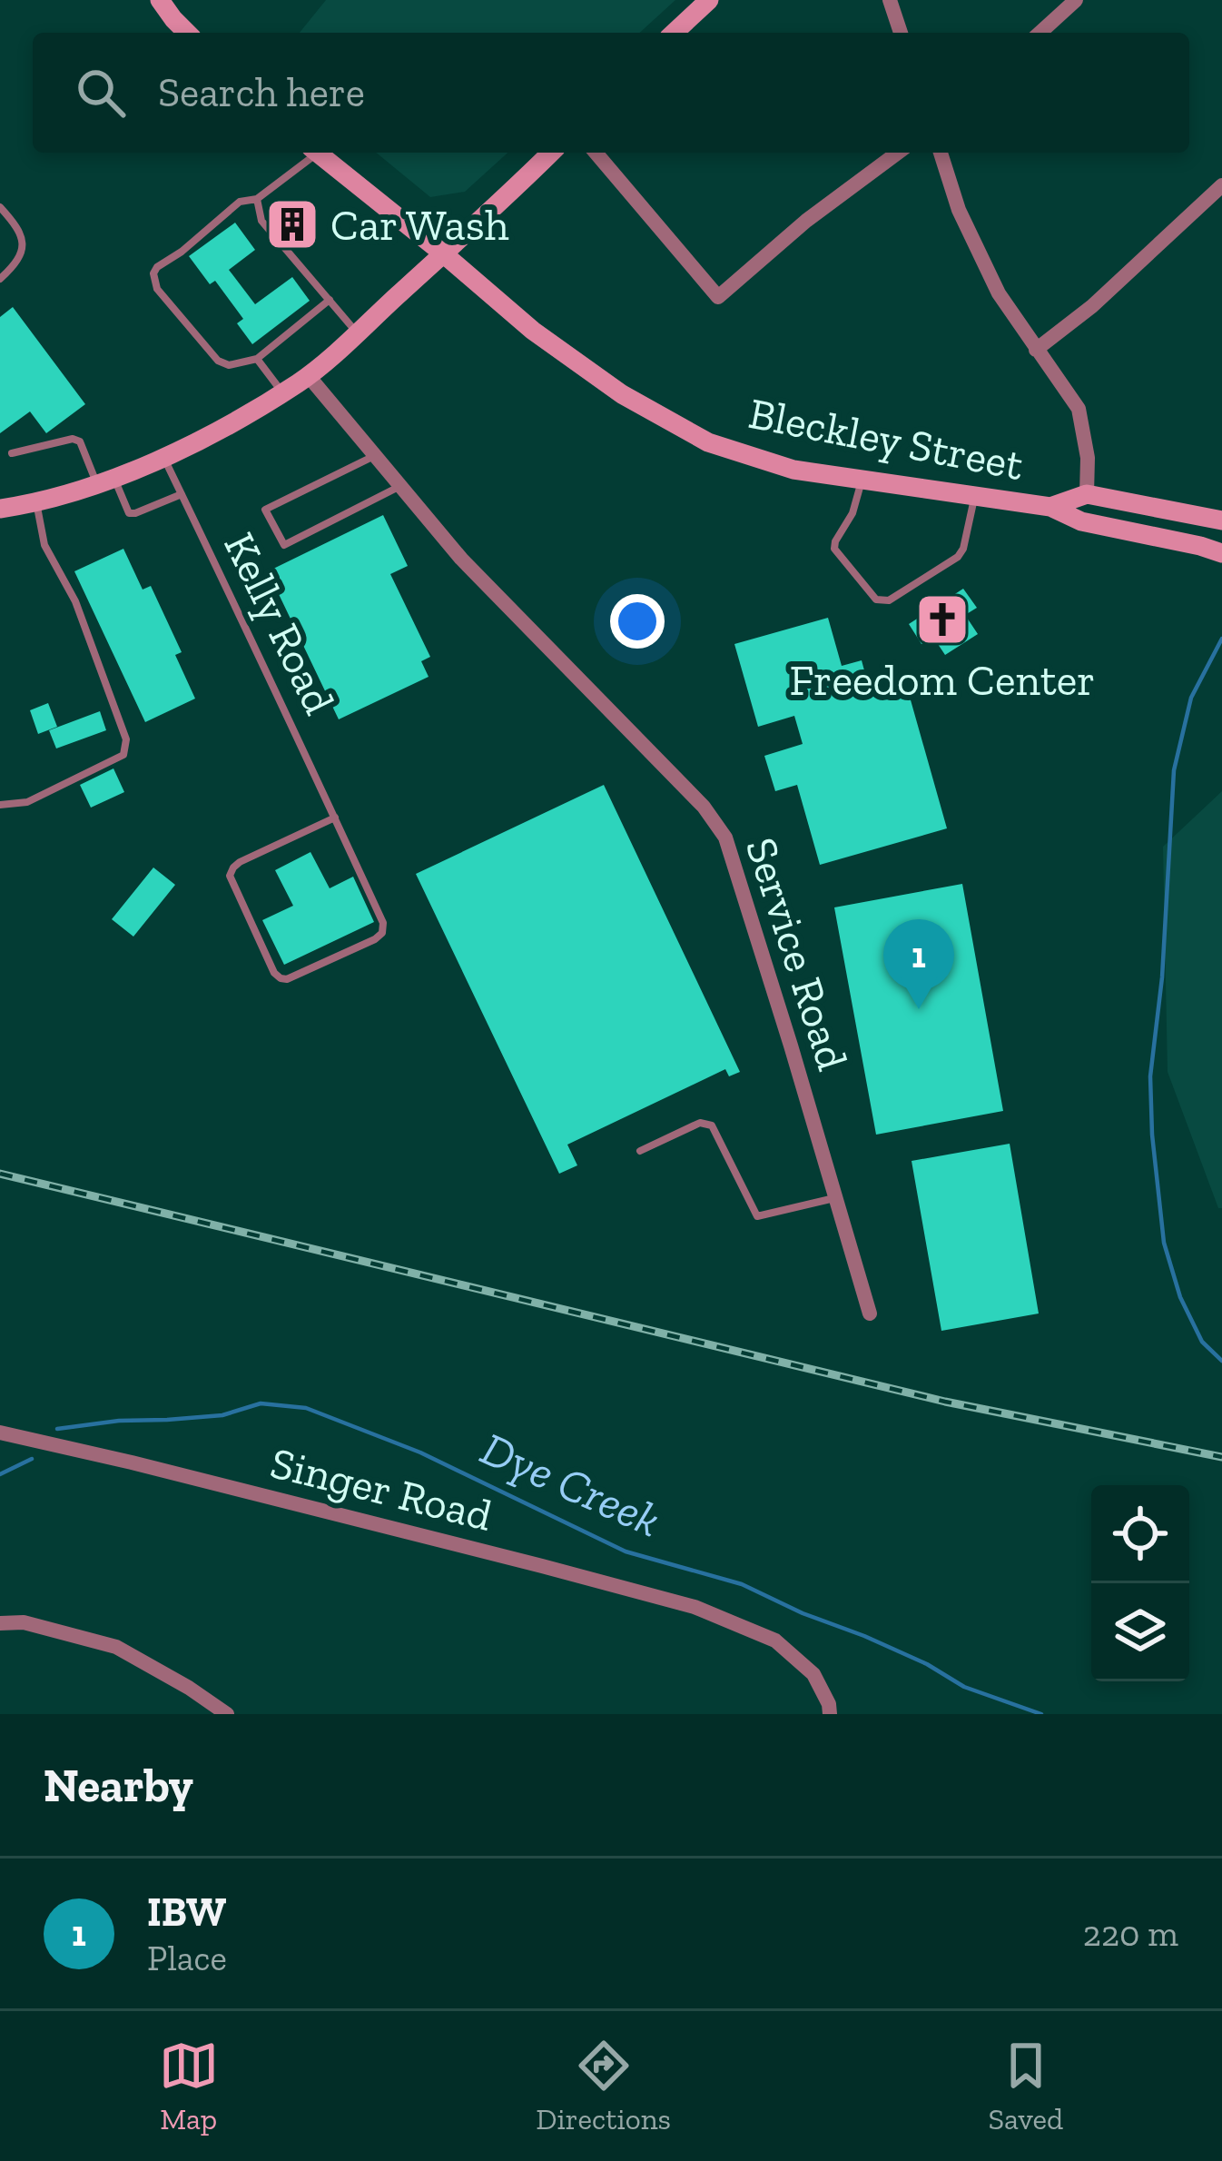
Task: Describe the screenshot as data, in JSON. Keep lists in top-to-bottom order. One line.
{"streets":{"street":["Bleckley Street","Service Road","Singer Road"],"lane":["Kelly Road"]},"water":["Dye Creek"],"places":{"building":["Car Wash"],"church":["Freedom Center"]},"page":{"search":"Search here","pins":"1","heading":"Nearby","list":[{"mark":"1","name":"IBW","note":"Place","value":"220 m"}],"nav":["Map","Directions","Saved"]}}
